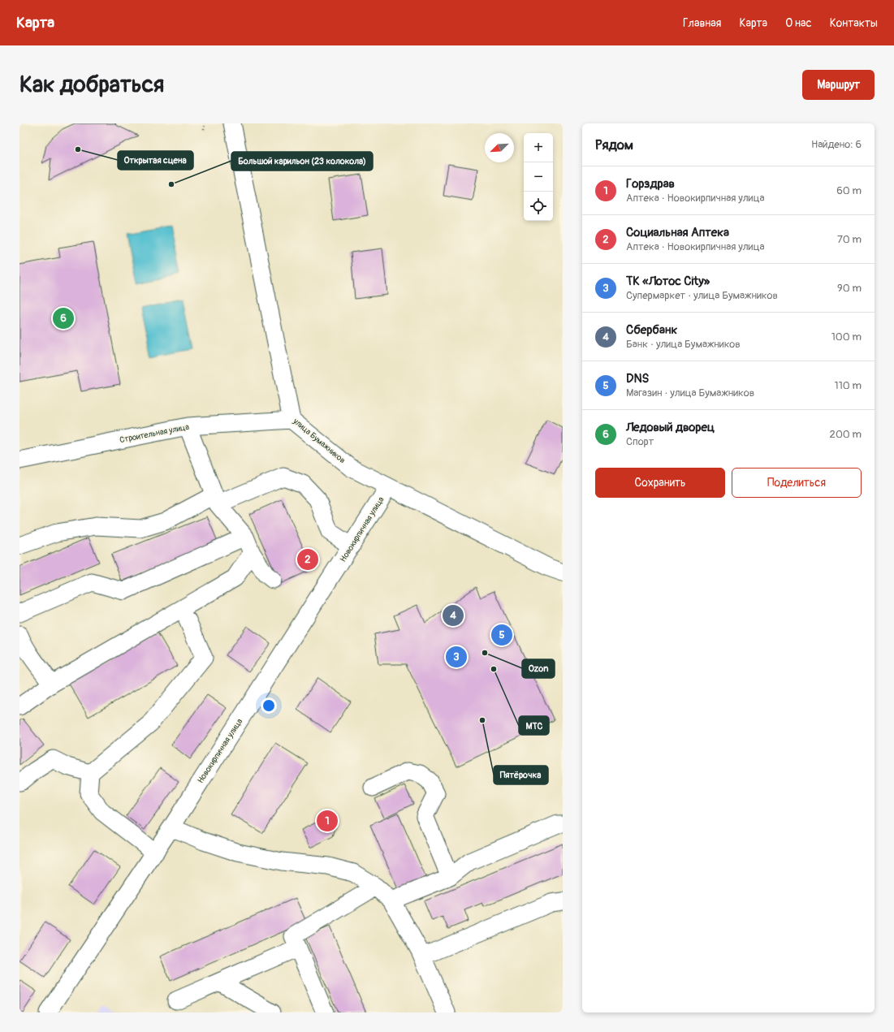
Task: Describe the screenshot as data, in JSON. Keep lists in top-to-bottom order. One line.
{"streets":{"street":["Строительная улица","улица Бумажников","Новокирпичная улица"]},"crossings":[["Строительная улица","улица Бумажников"],["улица Бумажников","Новокирпичная улица"]],"places":["Открытая сцена","Большой карильон (23 колокола)","Ozon","МТС","Пятёрочка"],"north":"bottom left","page":{"header":"Карта","nav":["Главная","Карта","О нас","Контакты"],"buttons":["Маршрут",["Сохранить","Поделиться"]],"title":"Как добраться","heading":["Рядом","Найдено: 6"],"map_buttons":["+","−"],"list":[{"mark":"1","name":"Горздрав","note":"Аптека · Новокирпичная улица","value":"60 m"},{"mark":"2","name":"Социальная Аптека","note":"Аптека · Новокирпичная улица","value":"70 m"},{"mark":"3","name":"ТК «Лотос City»","note":"Супермаркет · улица Бумажников","value":"90 m"},{"mark":"4","name":"Сбербанк","note":"Банк · улица Бумажников","value":"100 m"},{"mark":"5","name":"DNS","note":"Магазин · улица Бумажников","value":"110 m"},{"mark":"6","name":"Ледовый дворец","note":"Спорт","value":"200 m"}],"pins":["6","2","4","5","3","1"]}}
